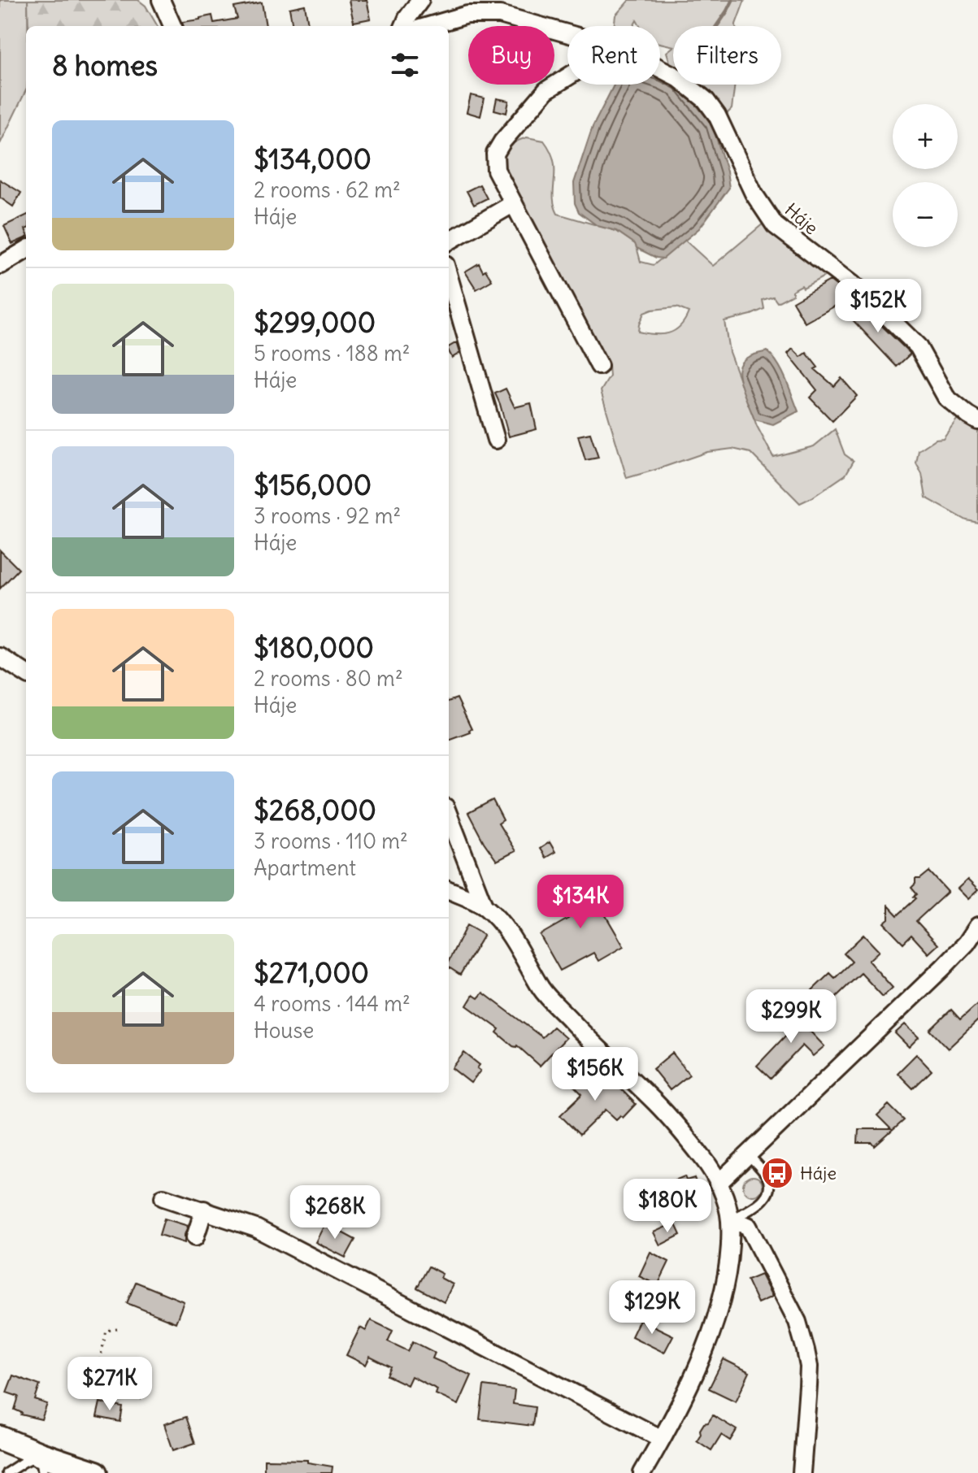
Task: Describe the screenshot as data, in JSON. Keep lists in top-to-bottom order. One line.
{"streets":{"street":["Háje"]},"places":{"bus stop":["Háje"]},"page":{"chip":["Buy","Rent","Filters"],"heading":"8 homes","map_buttons":["+","−"],"list":[{"name":"$134,000","note":"2 rooms · 62 m² · Háje"},{"name":"$299,000","note":"5 rooms · 188 m² · Háje"},{"name":"$156,000","note":"3 rooms · 92 m² · Háje"},{"name":"$180,000","note":"2 rooms · 80 m² · Háje"},{"name":"$268,000","note":"3 rooms · 110 m² · Apartment"},{"name":"$271,000","note":"4 rooms · 144 m² · House"}],"price":["$152K","$134K","$299K","$156K","$180K","$268K","$129K","$271K"]}}
